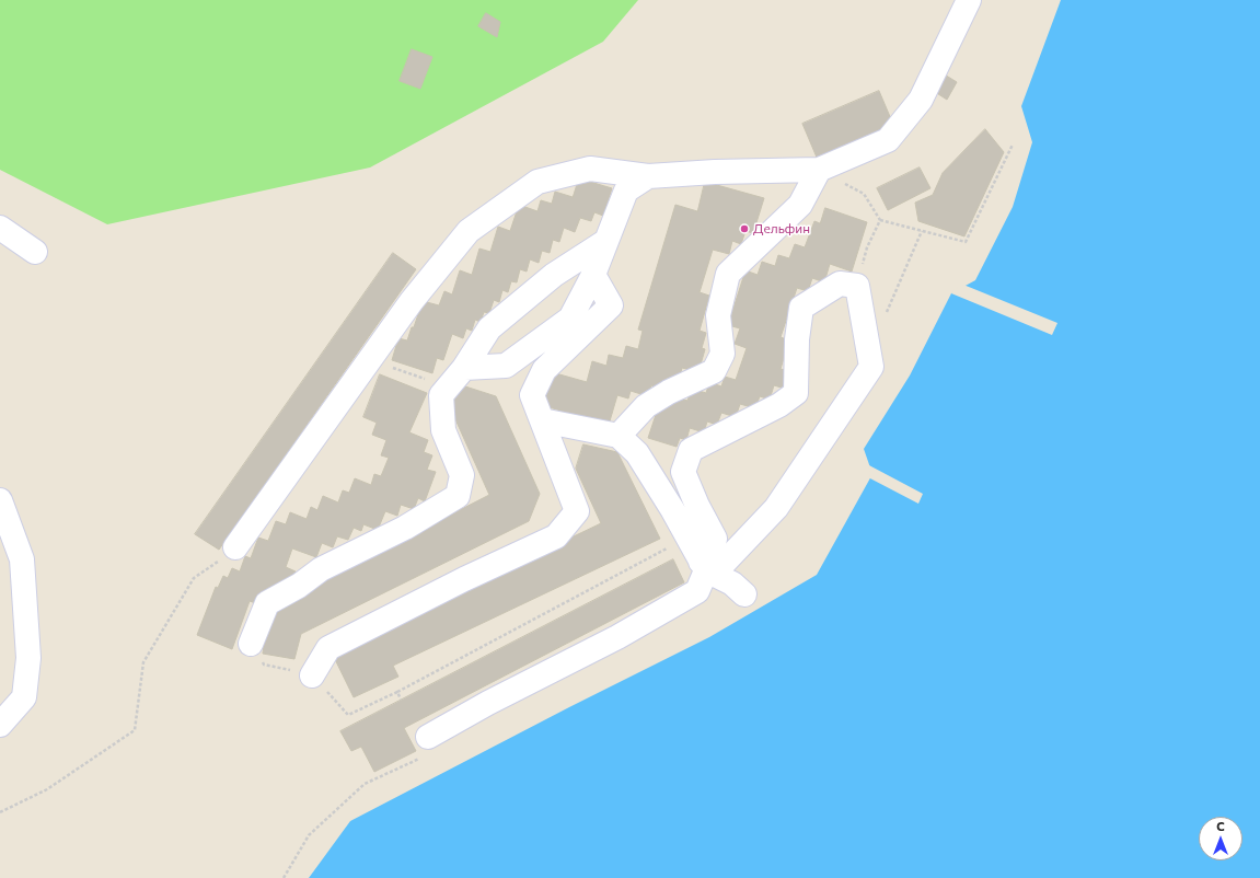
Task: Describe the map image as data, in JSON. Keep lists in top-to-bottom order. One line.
{"places":["Дельфин"],"north":"top"}
